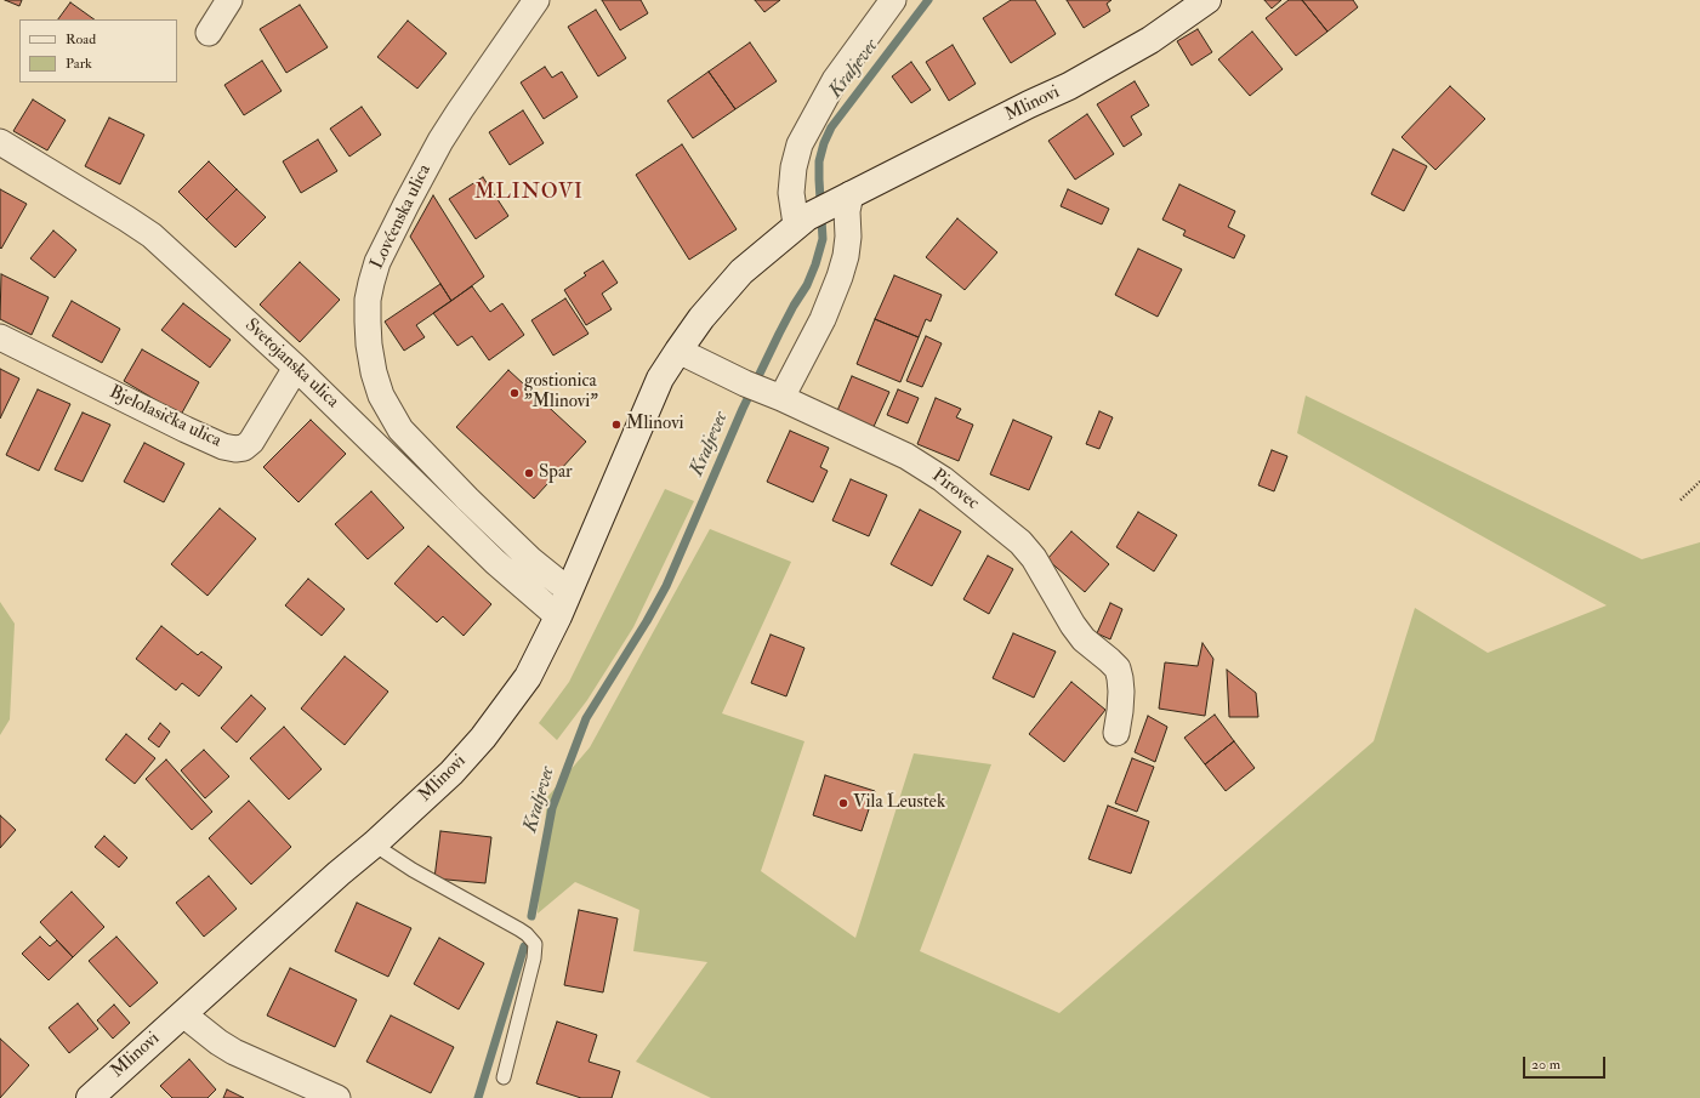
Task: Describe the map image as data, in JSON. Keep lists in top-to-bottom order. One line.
{"streets":{"main road":["Mlinovi"],"street":["Lovćenska ulica","Svetojanska ulica","Bjelolasička ulica","Pirovec"]},"crossings":[["Mlinovi","Lovćenska ulica"],["Mlinovi","Svetojanska ulica"],["Mlinovi","Pirovec"],["Svetojanska ulica","Bjelolasička ulica"]],"districts":["MLINOVI"],"water":["Kraljevec"],"places":["gostionica \"Mlinovi\"","Mlinovi","Spar","Vila Leustek"],"legend":["Road","Park"],"scale_bar":"20 m"}
